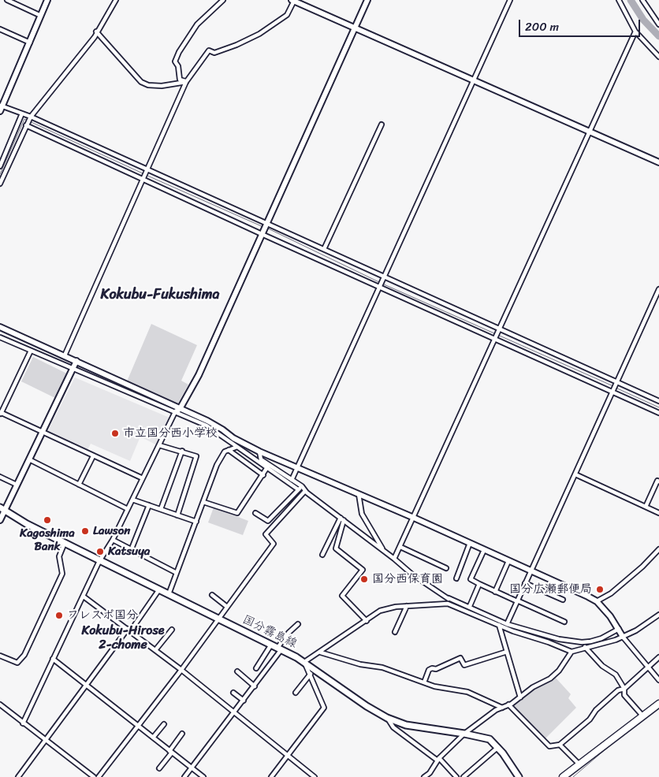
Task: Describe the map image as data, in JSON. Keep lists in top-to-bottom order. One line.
{"streets":{"main road":["国分霧島線"]},"districts":["Kokubu-Fukushima","Kokubu-Hirose 2-chome"],"places":["市立国分西小学校","Kagoshima Bank","Lawson","Katsuya","国分西保育園","国分広瀬郵便局","フレスポ国分"],"scale_bar":"200 m"}
